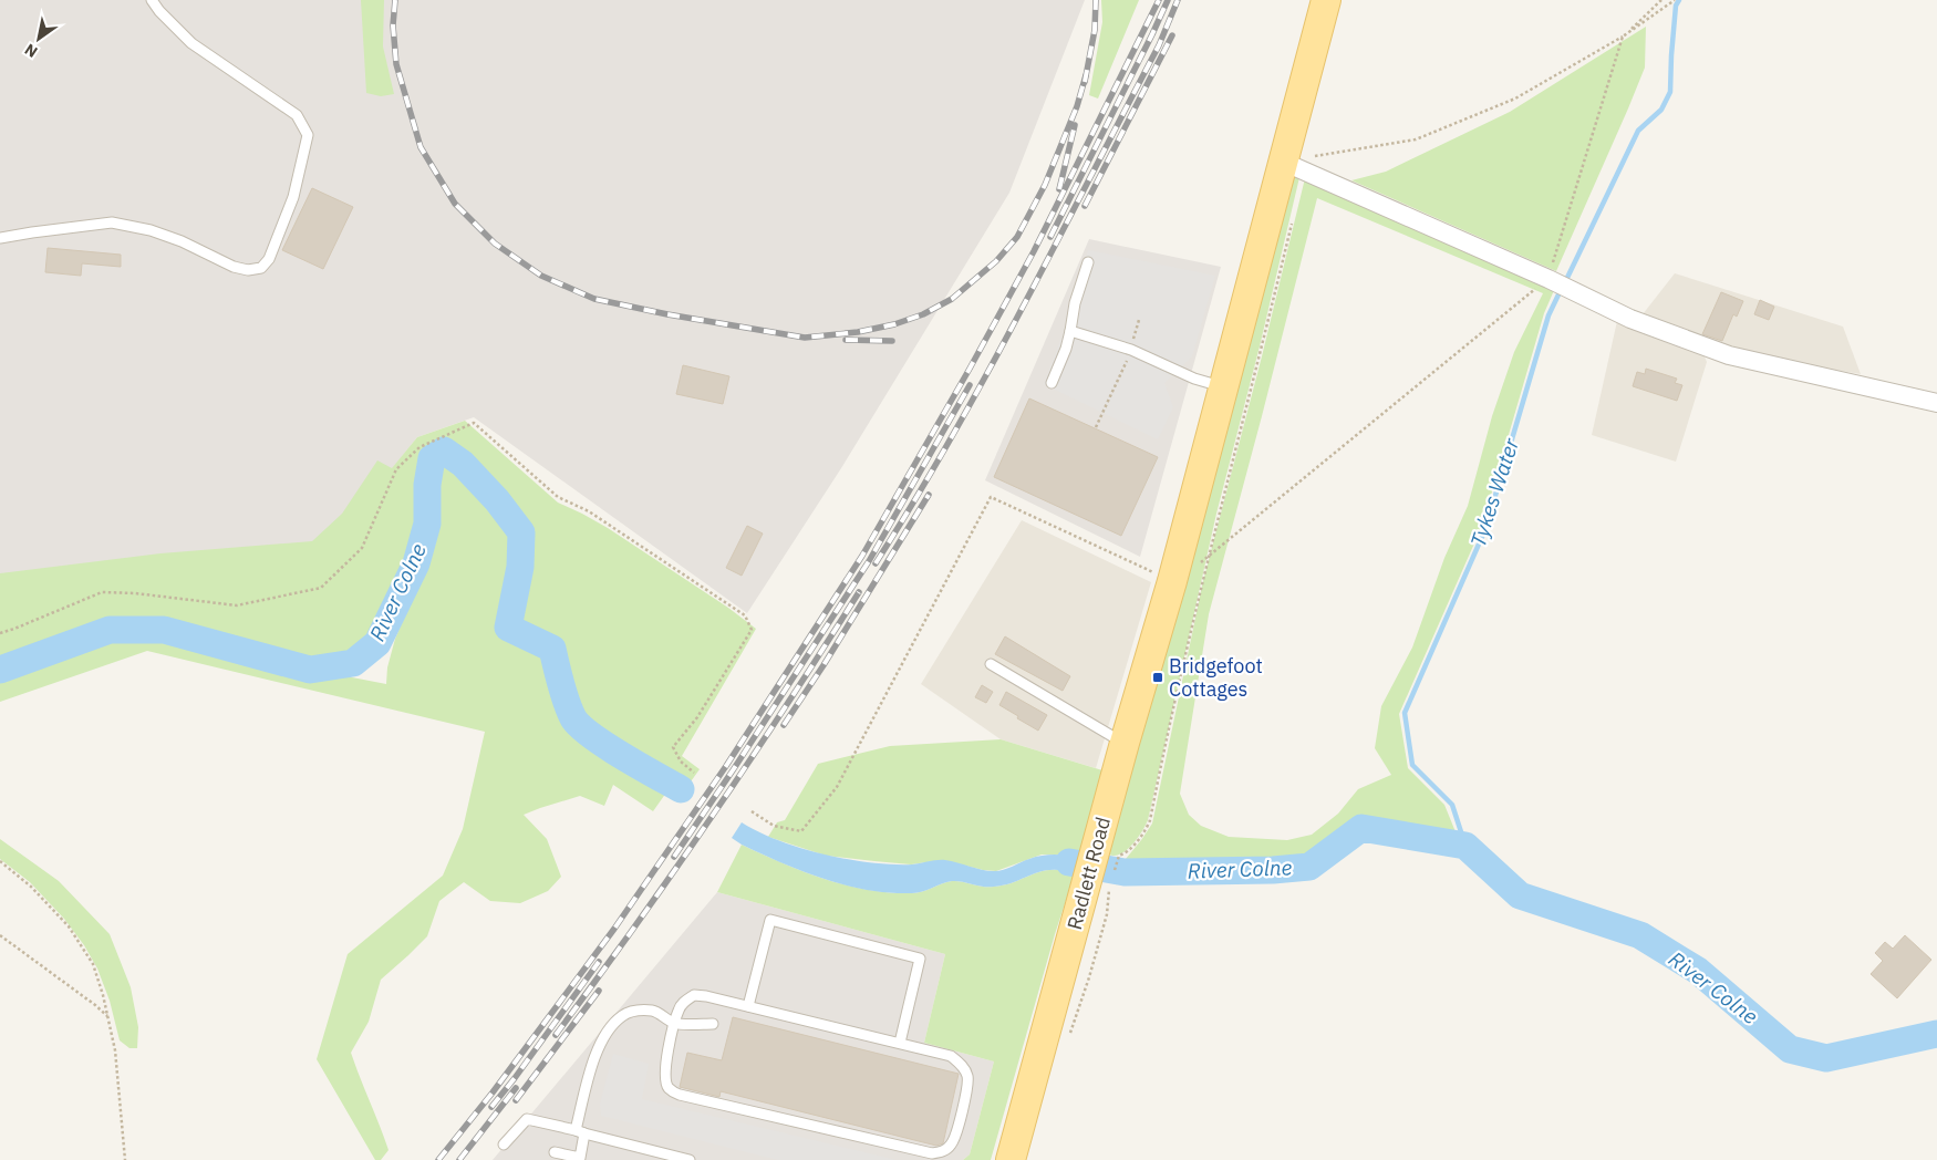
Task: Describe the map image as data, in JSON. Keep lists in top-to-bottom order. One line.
{"streets":{"main road":["Radlett Road"]},"water":["Tykes Water","River Colne"],"places":{"transit":["Bridgefoot Cottages"]},"north":"bottom left"}
